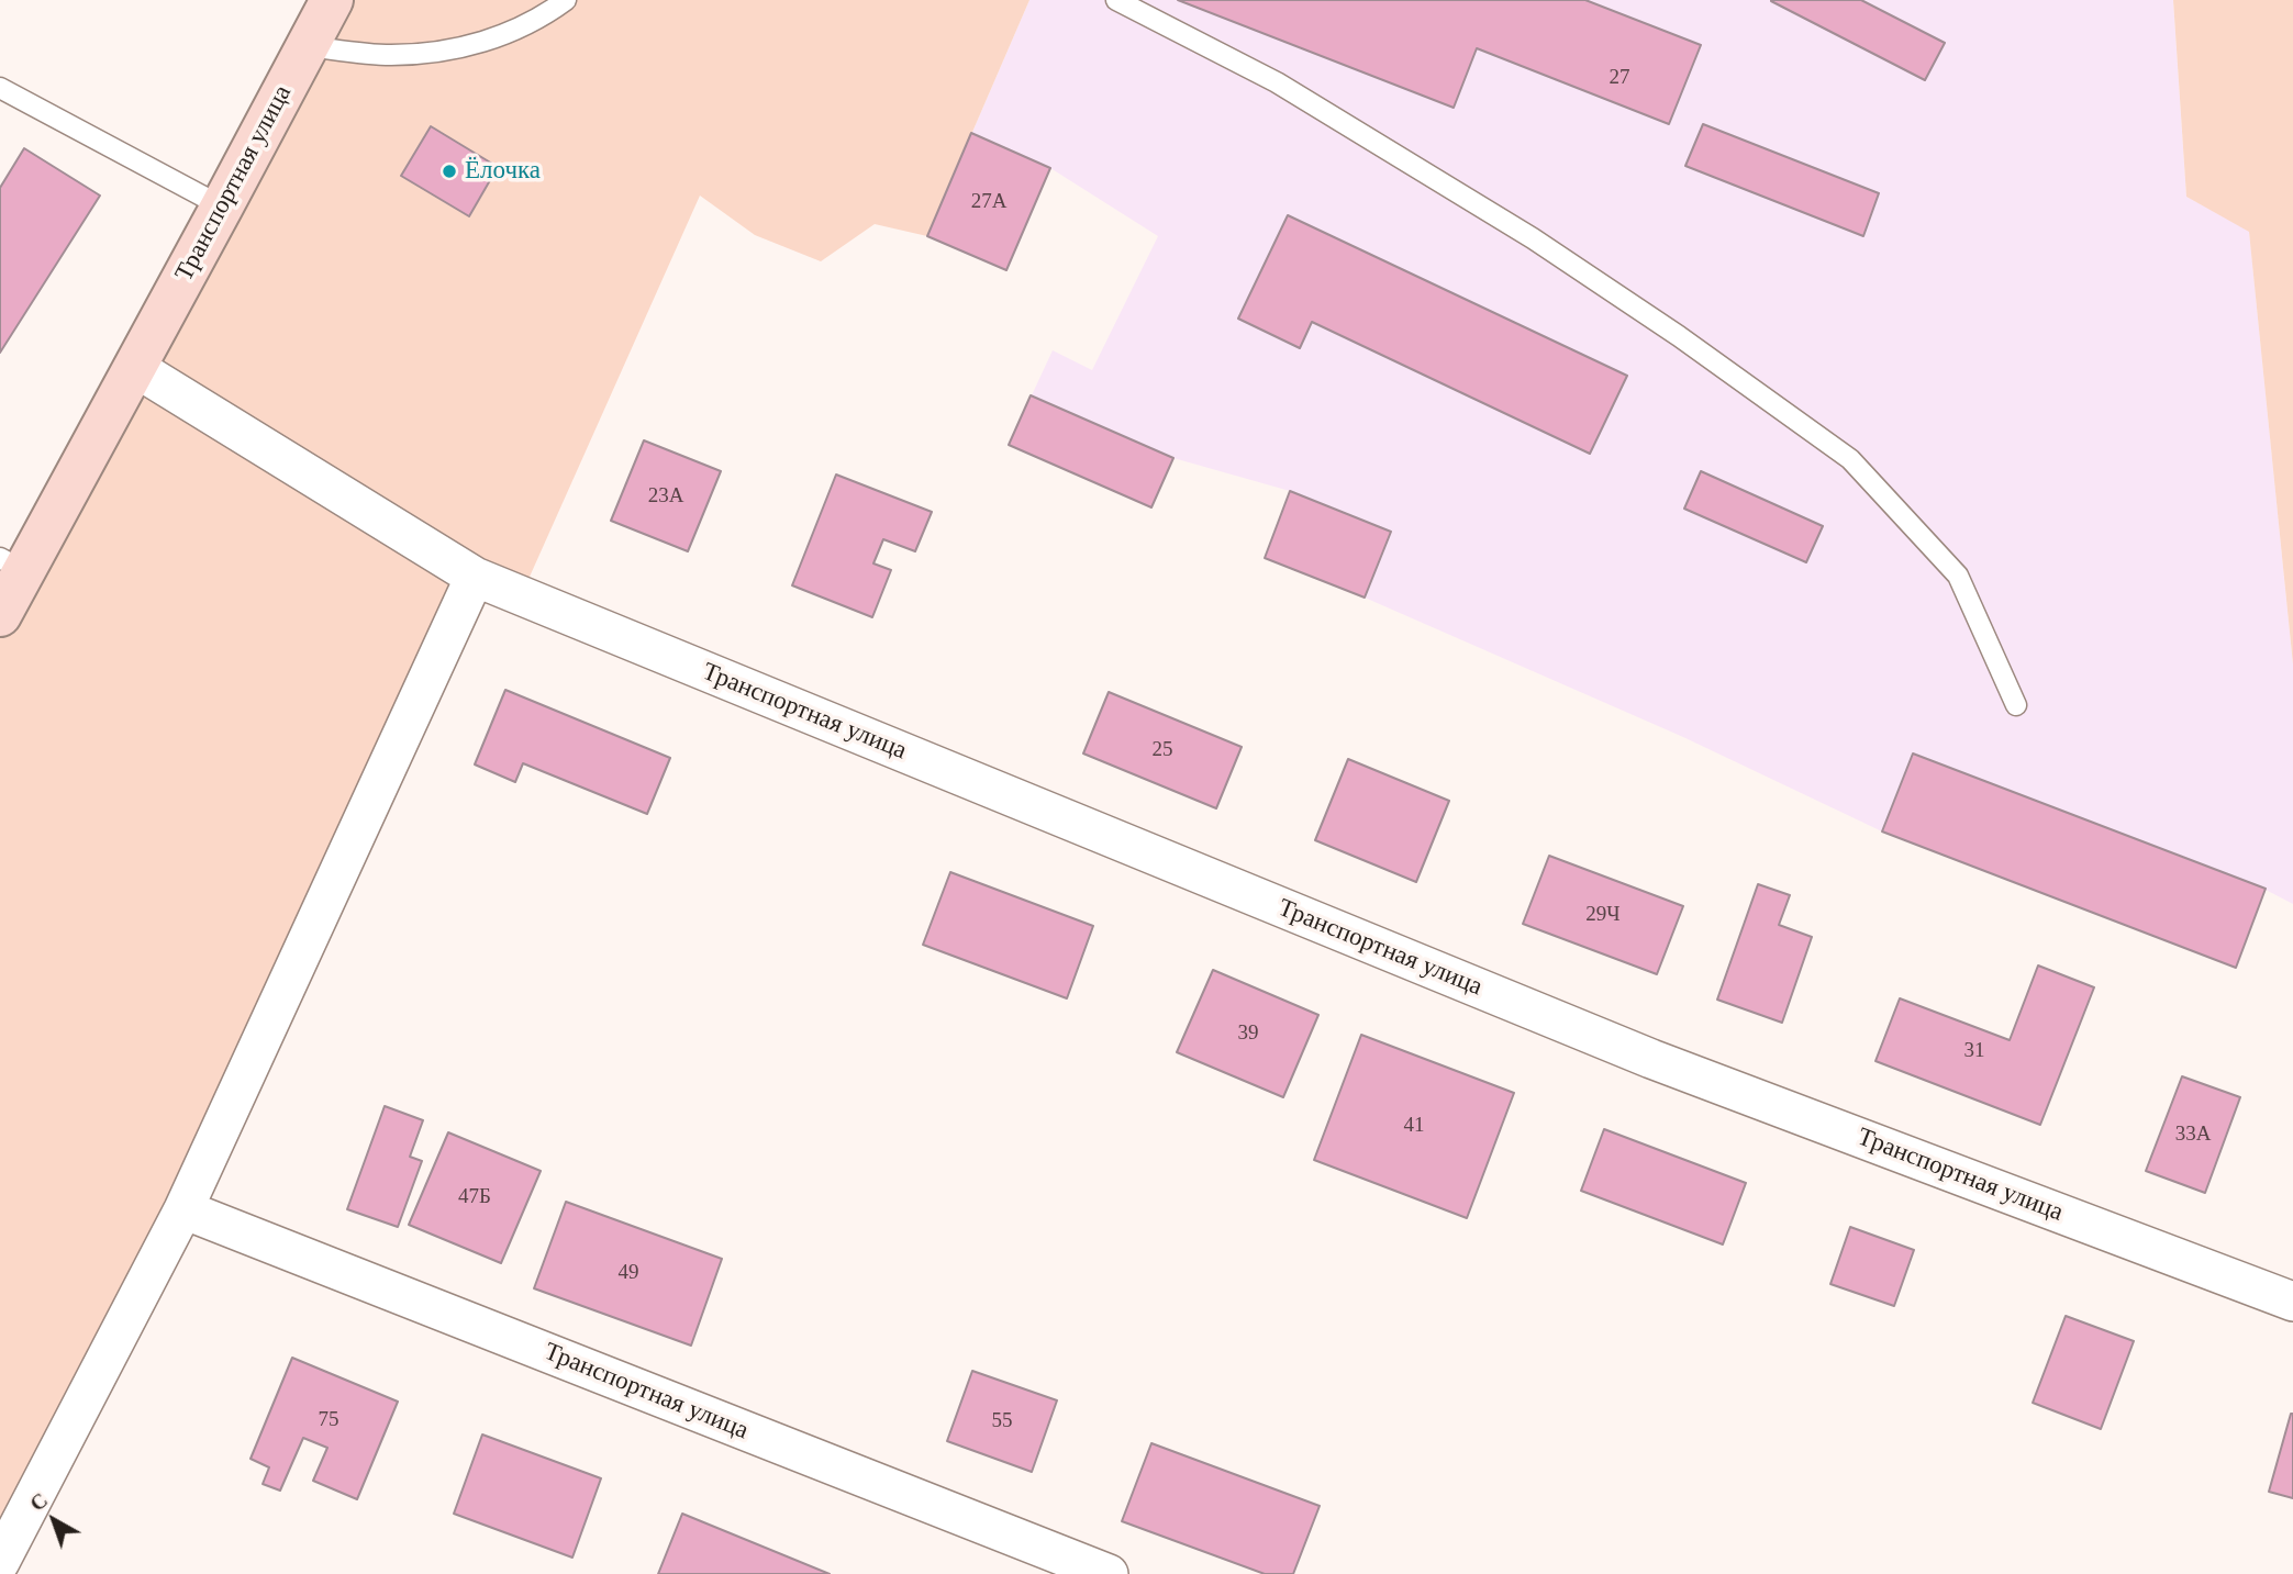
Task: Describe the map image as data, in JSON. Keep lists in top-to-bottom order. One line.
{"streets":{"main road":["Транспортная улица"]},"places":["Ёлочка"],"house_numbers":["27","27А","23А","25","29Ч","39","31","41","33А","47Б","49","75","55"],"north":"top left"}
